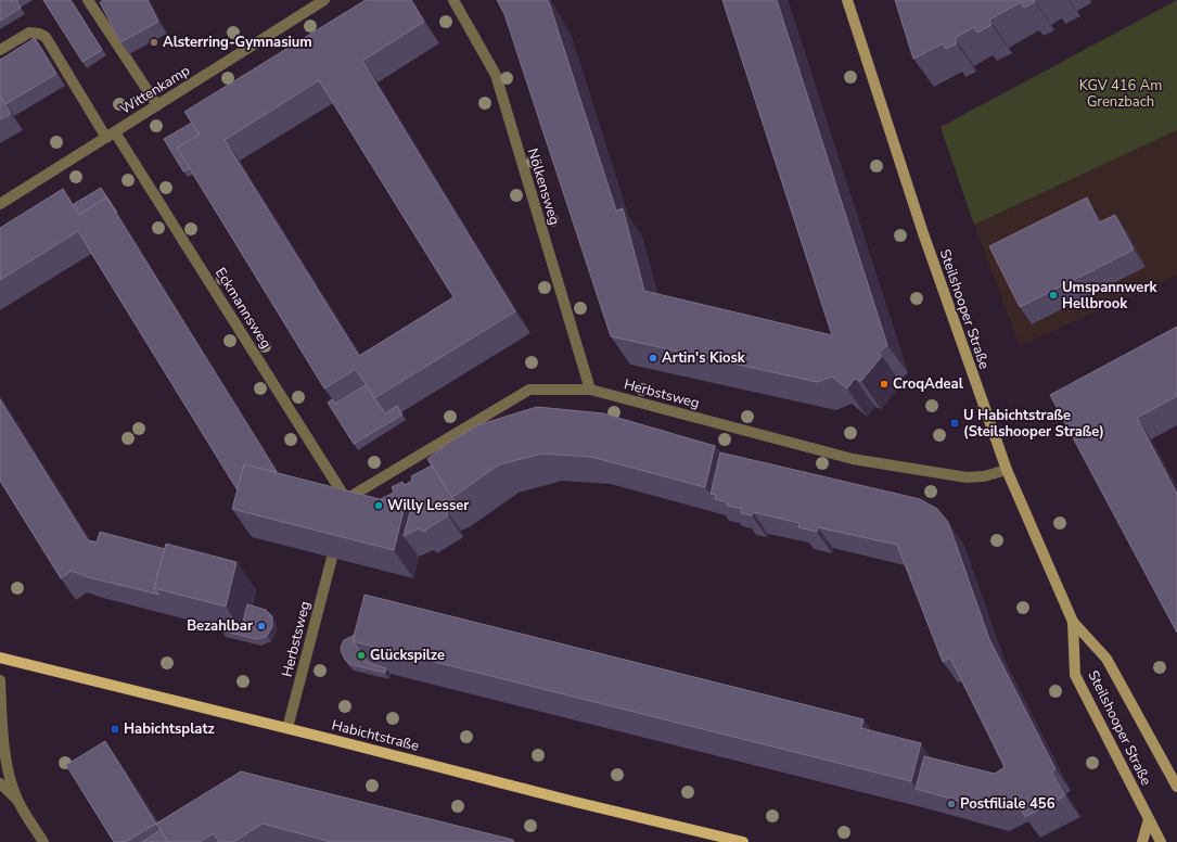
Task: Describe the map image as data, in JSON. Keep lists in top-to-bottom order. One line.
{"streets":{"main road":["Habichtstraße"],"street":["Wittenkamp","Nölkensweg","Eckmannsweg","Steilshooper Straße","Herbstsweg"]},"crossings":[["Wittenkamp","Eckmannsweg"],["Nölkensweg","Herbstsweg"],["Eckmannsweg","Herbstsweg"],["Steilshooper Straße","Herbstsweg"],["Herbstsweg","Habichtstraße"]],"parks":["KGV 416 Am Grenzbach"],"places":{"other":["Alsterring-Gymnasium","Umspannwerk Hellbrook","Artin's Kiosk","CroqAdeal","Willy Lesser","Bezahlbar","Glückspilze","Postfiliale 456"],"transit":["U Habichtstraße (Steilshooper Straße)","Habichtsplatz"]}}
